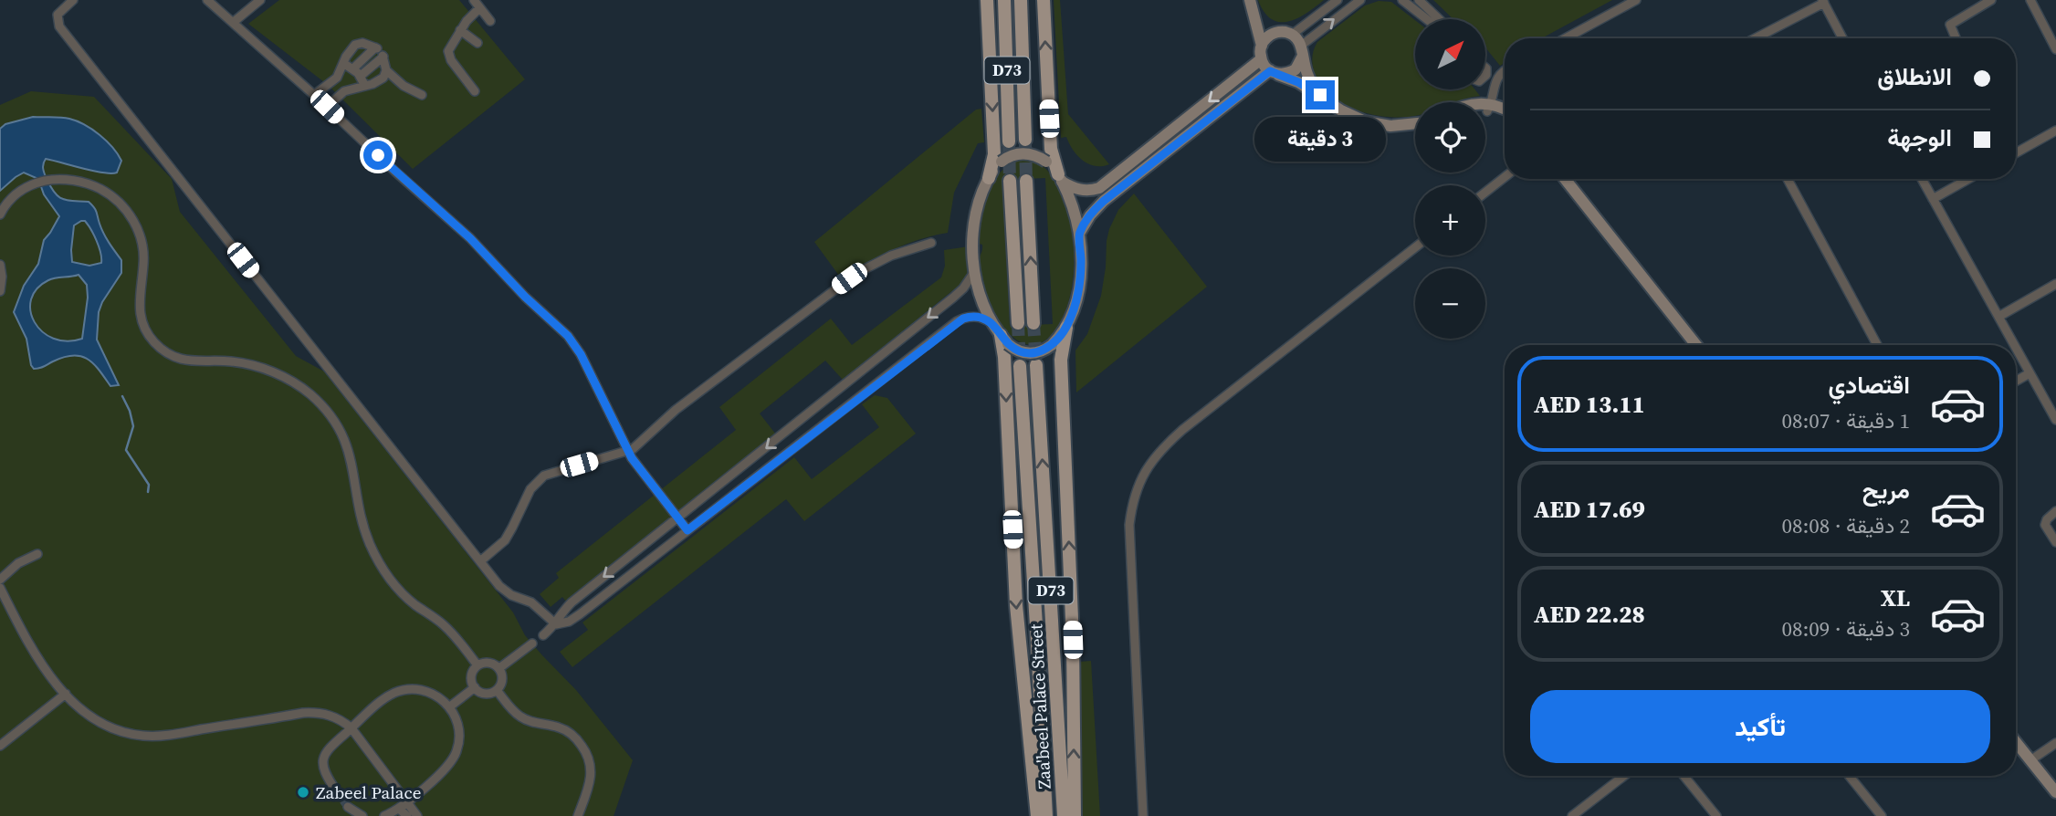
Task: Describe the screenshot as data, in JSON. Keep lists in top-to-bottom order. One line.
{"streets":{"main road":["D73","Zaa'beel Palace Street"]},"places":["Zabeel Palace"],"north":"top right","page":{"map_buttons":["+","−"],"banner":["الانطلاق","الوجهة"],"bubble":"3 دقيقة","list":[{"name":"اقتصادي","note":"1 دقيقة · 08:07","value":"AED 13.11"},{"name":"مريح","note":"2 دقيقة · 08:08","value":"AED 17.69"},{"name":"XL","note":"3 دقيقة · 08:09","value":"AED 22.28"}],"buttons":"تأكيد"}}
